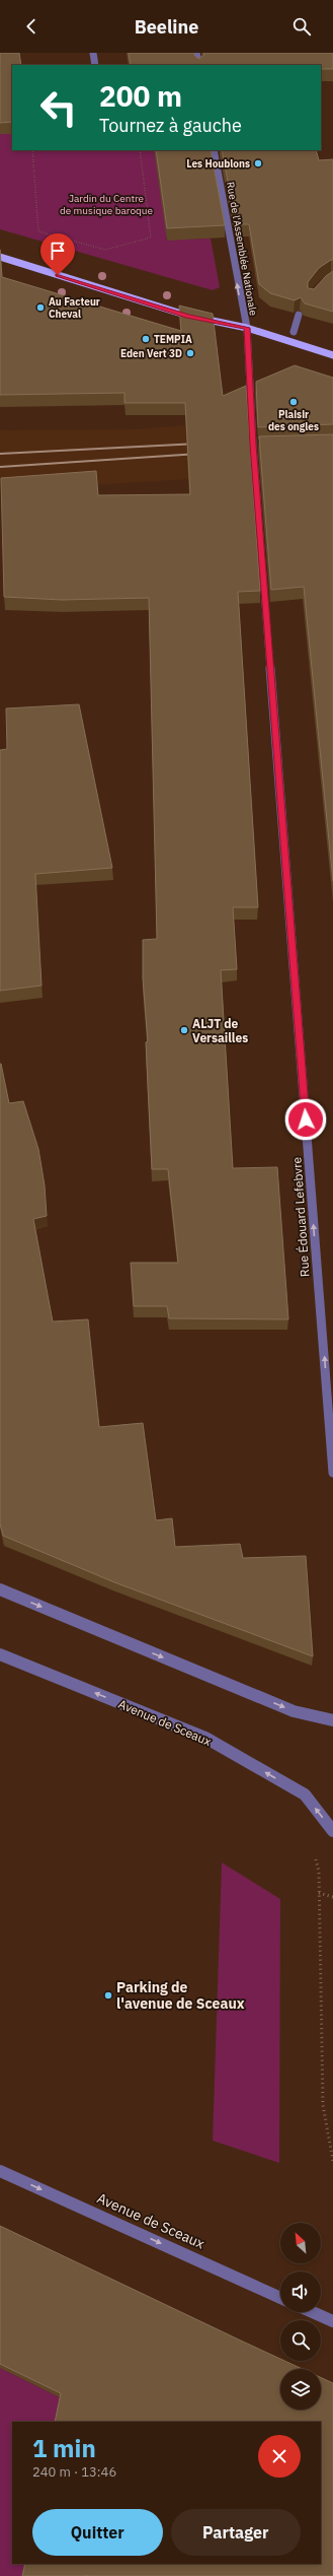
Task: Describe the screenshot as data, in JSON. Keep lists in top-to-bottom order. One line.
{"streets":{"street":["Rue de l'Assemblée Nationale","Rue Édouard Lefebvre","Avenue de Sceaux"]},"crossings":[["Rue de l'Assemblée Nationale","Rue Édouard Lefebvre"]],"one_way":["Rue de l'Assemblée Nationale","Rue Édouard Lefebvre"],"parks":["Jardin du Centre de musique baroque"],"places":["Les Houblons","Au Facteur Cheval","TEMPIA","Eden Vert 3D","Plaisir des ongles","ALJT de Versailles","Parking de l'avenue de Sceaux"],"north":"top left","page":{"header":"Beeline","turn":["200 m","Tournez à gauche"],"heading":["1 min","240 m · 13:46"],"buttons":["Quitter","Partager"]}}
